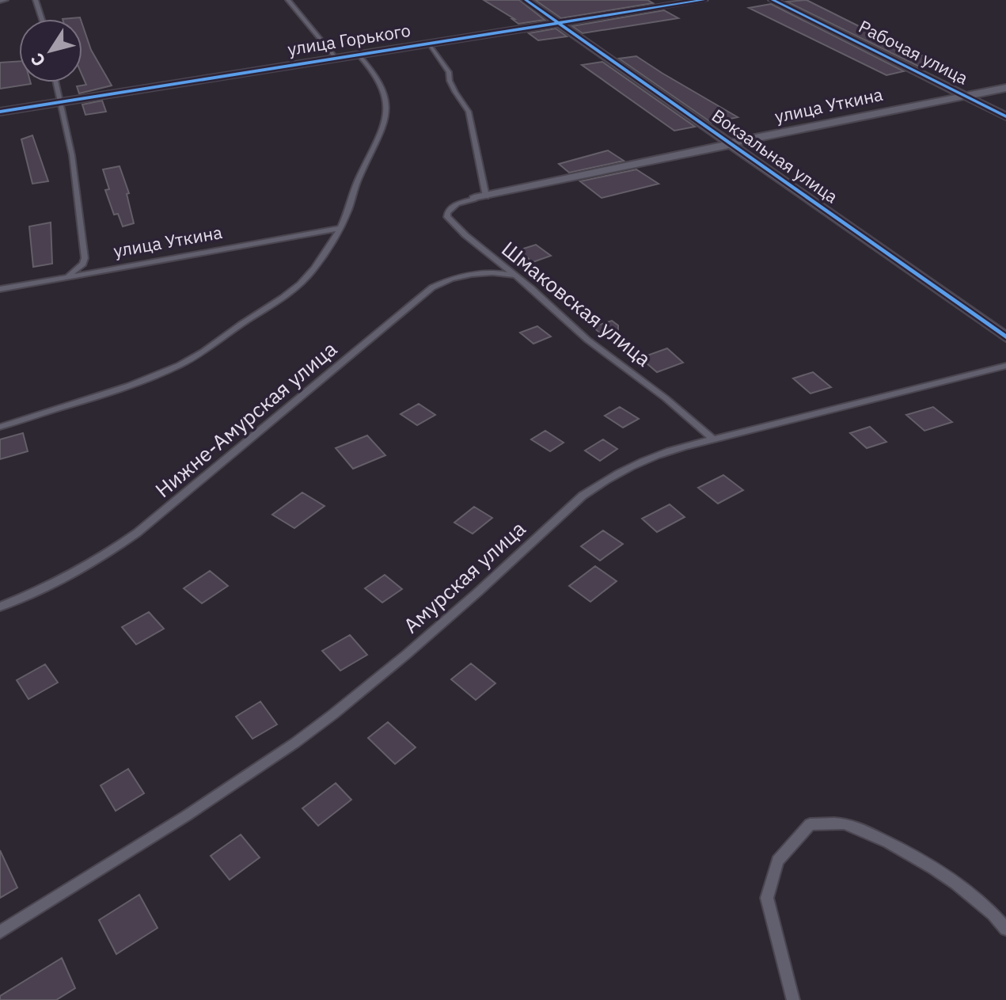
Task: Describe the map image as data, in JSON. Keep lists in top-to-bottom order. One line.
{"streets":{"street":["улица Горького","Рабочая улица","улица Уткина","Вокзальная улица"],"lane":["Шмаковская улица","Нижне-Амурская улица","Амурская улица"]},"crossings":[["улица Горького","Вокзальная улица"],["Рабочая улица","улица Уткина"],["улица Уткина","Вокзальная улица"],["улица Уткина","Шмаковская улица"],["Шмаковская улица","Нижне-Амурская улица"],["Шмаковская улица","Амурская улица"]],"north":"bottom left"}
